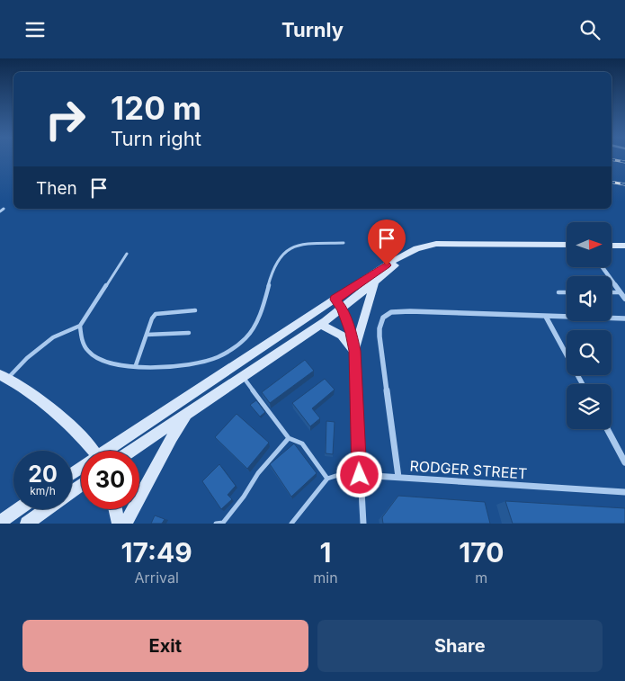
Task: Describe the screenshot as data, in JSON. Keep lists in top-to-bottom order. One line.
{"streets":{"street":["RODGER STREET"]},"north":"right","page":{"header":"Turnly","turn":["120 m","Turn right"],"then":"Then","speed":"20 km/h","limit":"30","eta":["17:49","Arrival","1","min","170","m"],"buttons":["Exit","Share"]}}
